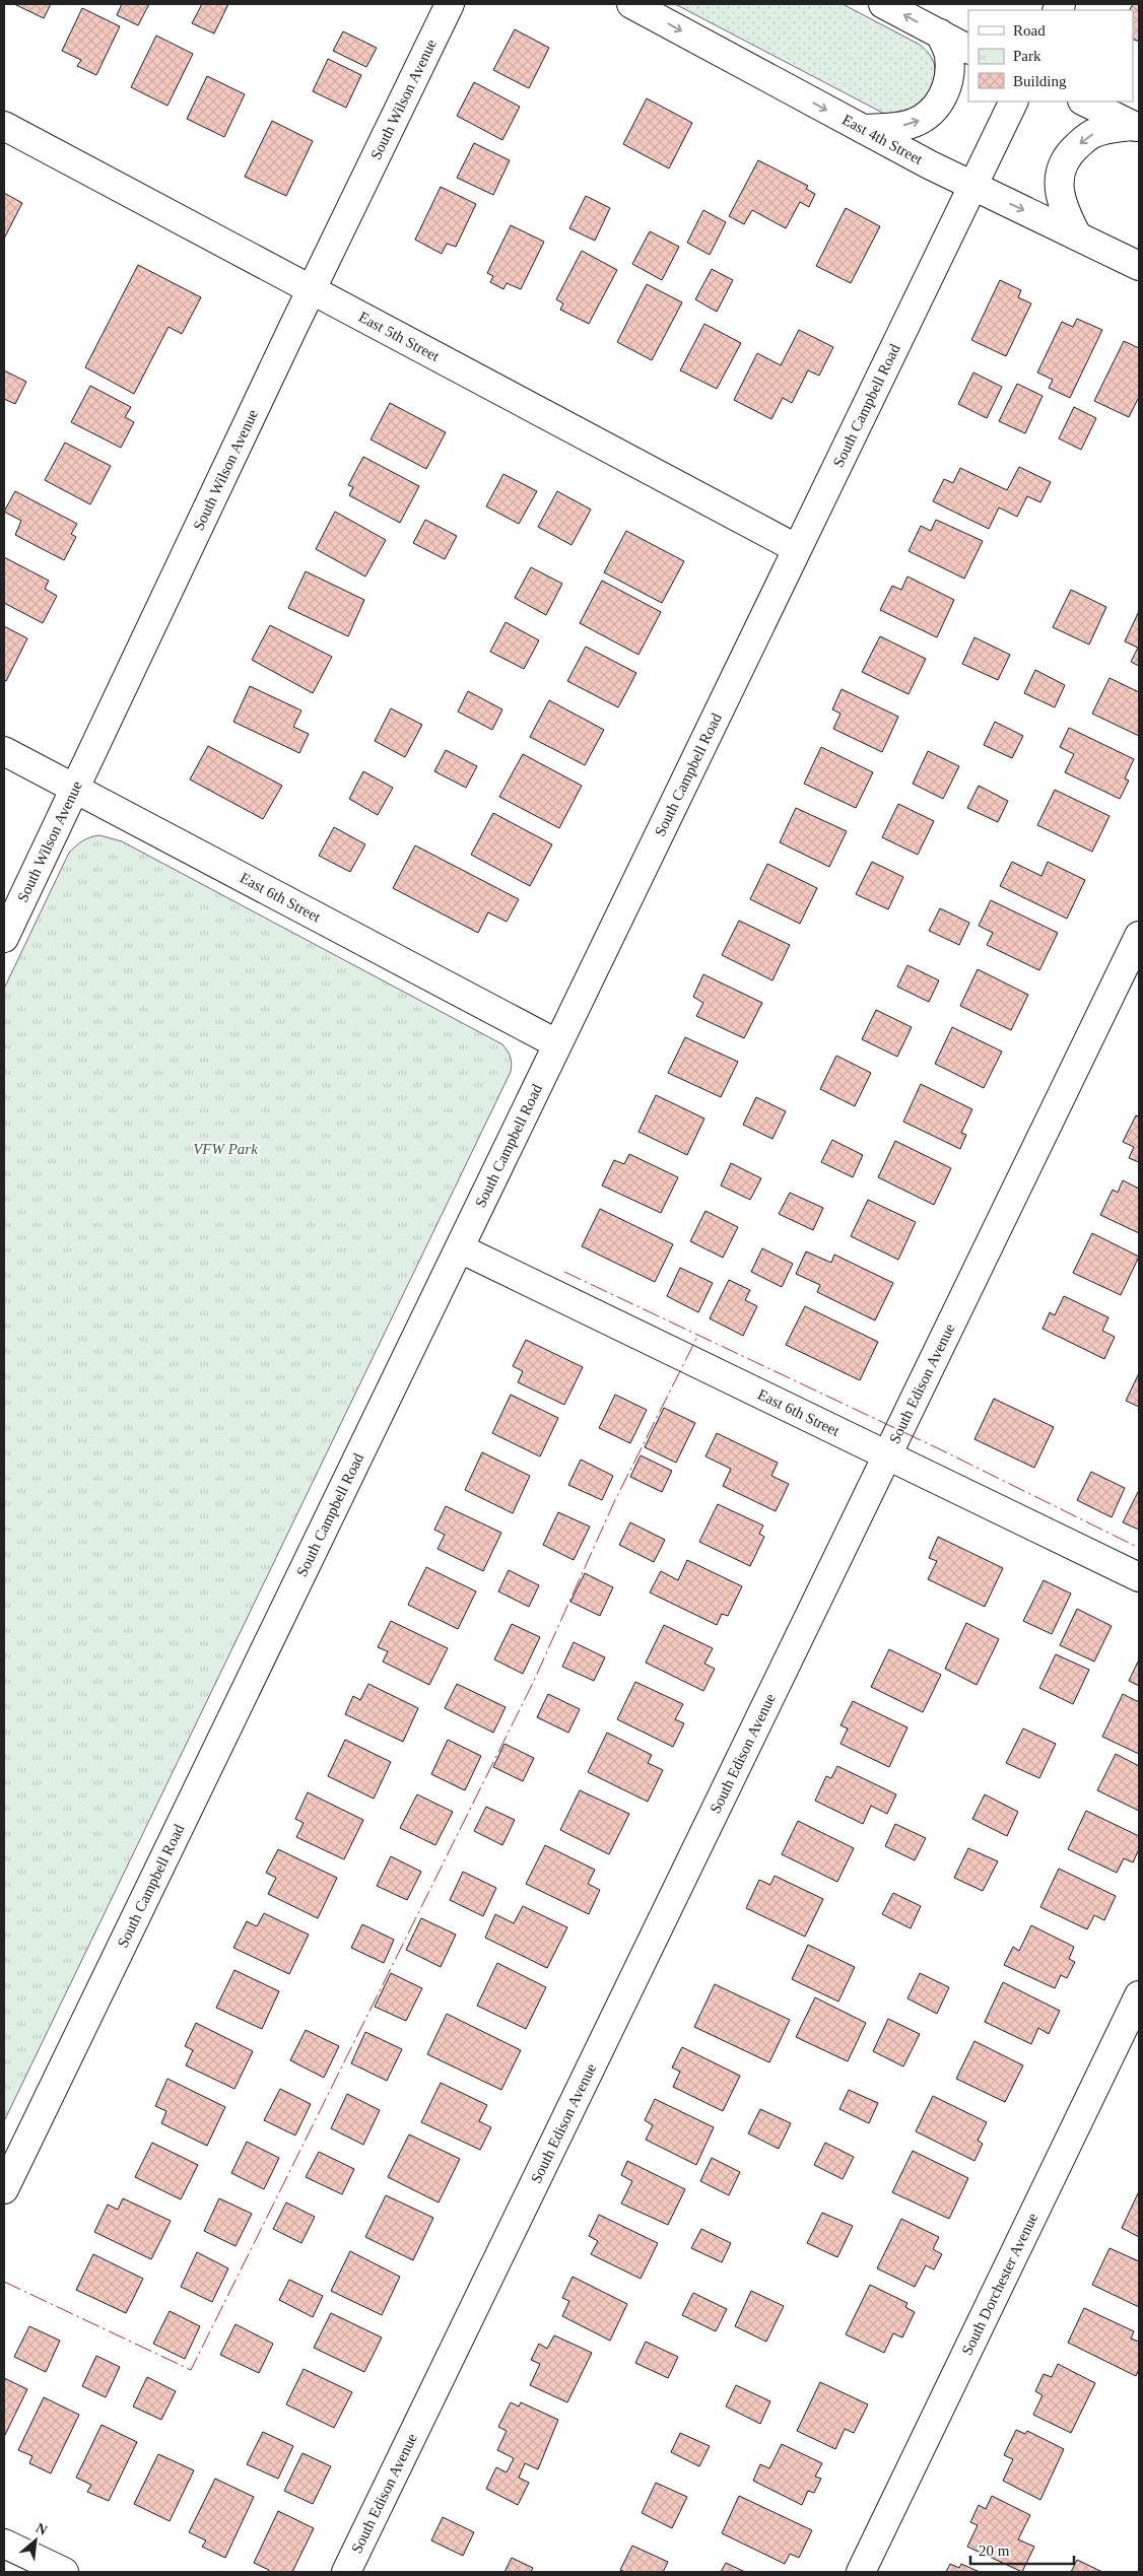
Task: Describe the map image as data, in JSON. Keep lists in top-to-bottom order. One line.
{"streets":{"street":["South Wilson Avenue","East 4th Street","East 5th Street","South Campbell Road","East 6th Street","South Edison Avenue","South Dorchester Avenue"]},"crossings":[["South Wilson Avenue","East 5th Street"],["South Wilson Avenue","East 6th Street"],["East 4th Street","South Campbell Road"],["East 5th Street","South Campbell Road"],["South Campbell Road","East 6th Street"],["East 6th Street","South Edison Avenue"]],"one_way":["East 4th Street"],"parks":["VFW Park"],"legend":["Road","Park","Building"],"scale_bar":"20 m","north":"top right"}
